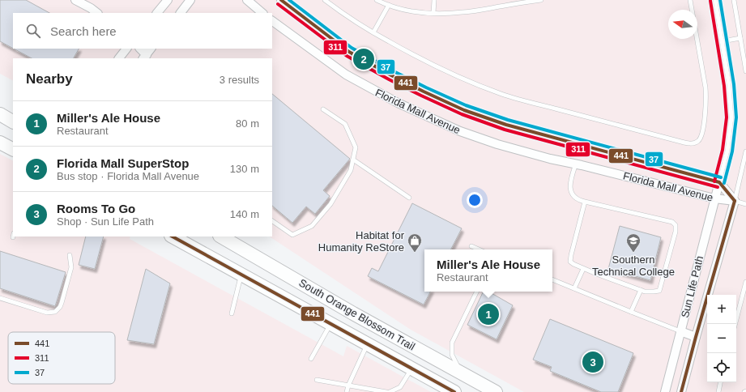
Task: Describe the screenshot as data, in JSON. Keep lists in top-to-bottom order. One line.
{"streets":{"main road":["South Orange Blossom Trail"],"street":["Florida Mall Avenue","Sun Life Path"]},"crossings":[["Florida Mall Avenue","Sun Life Path"]],"places":{"shop":["Habitat for Humanity ReStore"],"school or university":["Southern Technical College"]},"lines":["transit line 441","transit line 37","transit line 311"],"legend":["441","311","37"],"north":"left","page":{"search":"Search here","pins":["2","1","3"],"heading":["Nearby","3 results"],"list":[{"mark":"1","name":"Miller's Ale House","note":"Restaurant","value":"80 m"},{"mark":"2","name":"Florida Mall SuperStop","note":"Bus stop · Florida Mall Avenue","value":"130 m"},{"mark":"3","name":"Rooms To Go","note":"Shop · Sun Life Path","value":"140 m"}],"popup":["Miller's Ale House","Restaurant"],"map_buttons":["+","−"]}}
